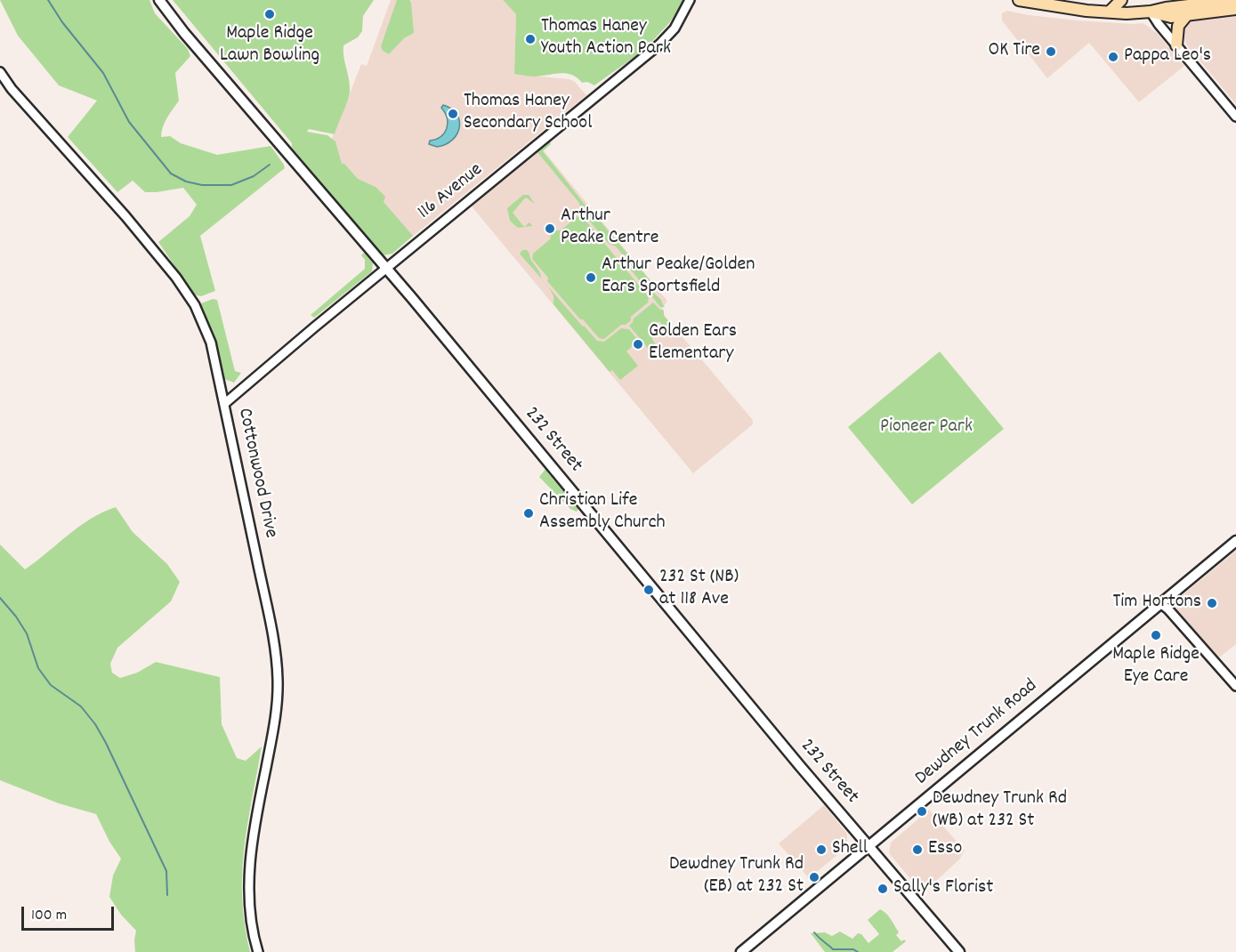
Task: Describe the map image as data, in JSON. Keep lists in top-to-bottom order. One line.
{"streets":{"main road":["232 Street","Dewdney Trunk Road"],"street":["116 Avenue","Cottonwood Drive"]},"crossings":[["116 Avenue","232 Street"],["116 Avenue","Cottonwood Drive"],["232 Street","Dewdney Trunk Road"]],"parks":["Pioneer Park"],"places":["Maple Ridge Lawn Bowling","Thomas Haney Youth Action Park","OK Tire","Pappa Leo's","Thomas Haney Secondary School","Arthur Peake Centre","Arthur Peake/Golden Ears Sportsfield","Golden Ears Elementary","Christian Life Assembly Church","232 St (NB) at 118 Ave","Tim Hortons","Maple Ridge Eye Care","Dewdney Trunk Rd (WB) at 232 St","Shell","Esso","Dewdney Trunk Rd (EB) at 232 St","Sally's Florist"],"scale_bar":"100 m"}
